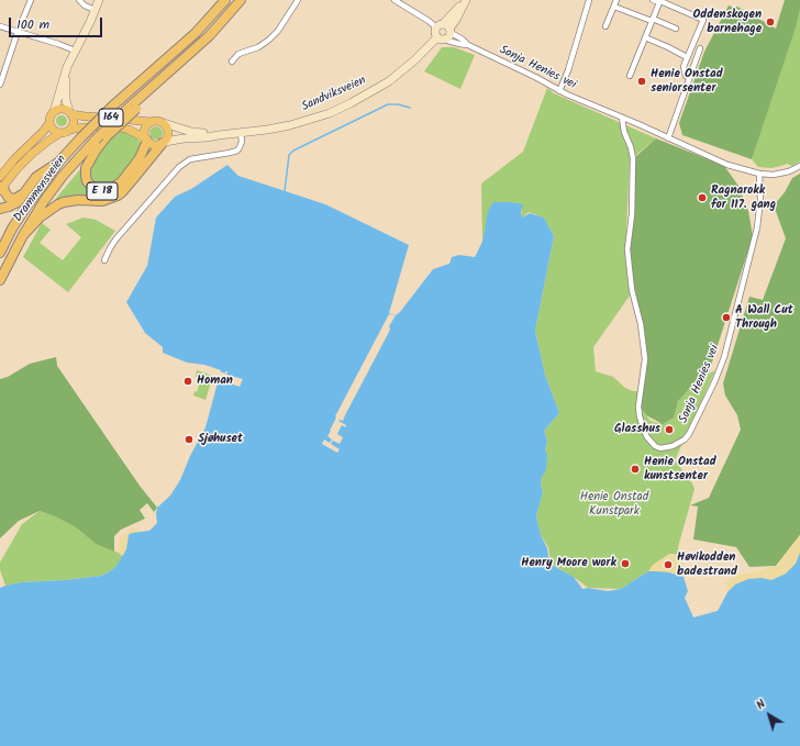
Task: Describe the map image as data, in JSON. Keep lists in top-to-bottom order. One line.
{"streets":{"highway":["Drammensveien","E 18"],"main road":["Sandviksveien","164"],"street":["Sonja Henies vei"]},"crossings":[["Sonja Henies vei","Sandviksveien"],["Sandviksveien","164"],["Sandviksveien","E 18"],["164","E 18"],["Drammensveien","E 18"]],"parks":["Henie Onstad Kunstpark"],"places":["Oddenskogen barnehage","Henie Onstad seniorsenter","Ragnarokk for 117. gang","A Wall Cut Through","Homan","Glasshus","Sjøhuset","Henie Onstad kunstsenter","Henry Moore work","Høvikodden badestrand"],"scale_bar":"100 m","north":"top left"}
